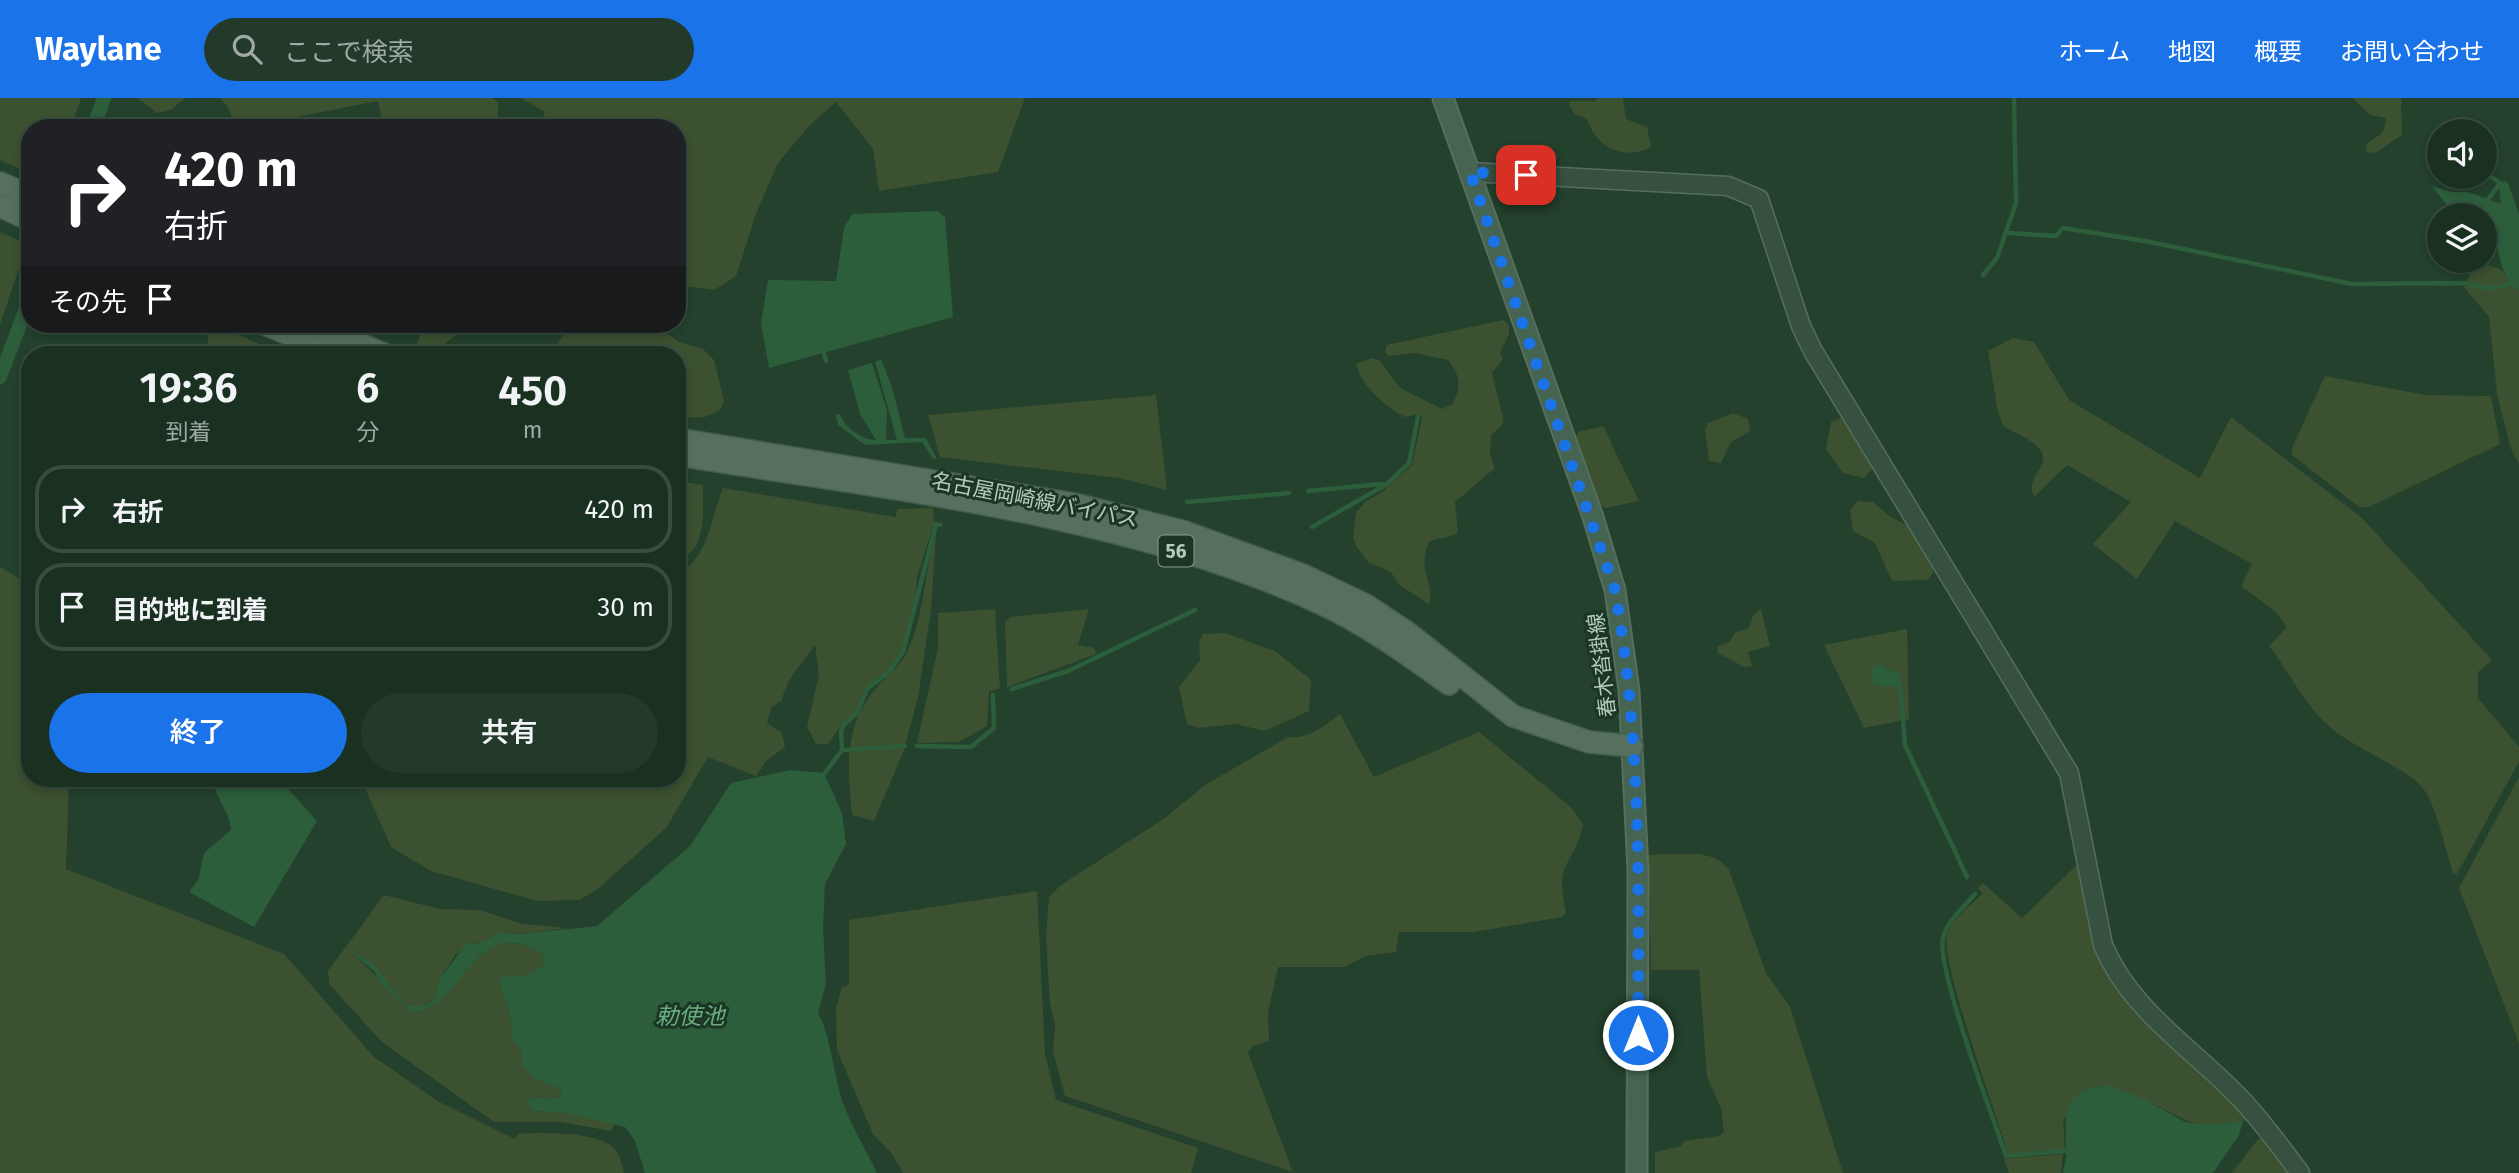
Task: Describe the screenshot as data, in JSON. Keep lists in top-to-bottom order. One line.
{"streets":{"main road":["名古屋岡崎線バイパス","56","春木沓掛線"]},"crossings":[["名古屋岡崎線バイパス","春木沓掛線"]],"water":["勅使池"],"page":{"header":"Waylane","search":"ここで検索","nav":["ホーム","地図","概要","お問い合わせ"],"turn":["420 m","右折"],"then":"その先","eta":["19:36","到着","6","分","450","m"],"list":[{"name":"右折","value":"420 m"},{"name":"目的地に到着","value":"30 m"}],"buttons":["終了","共有"]}}
